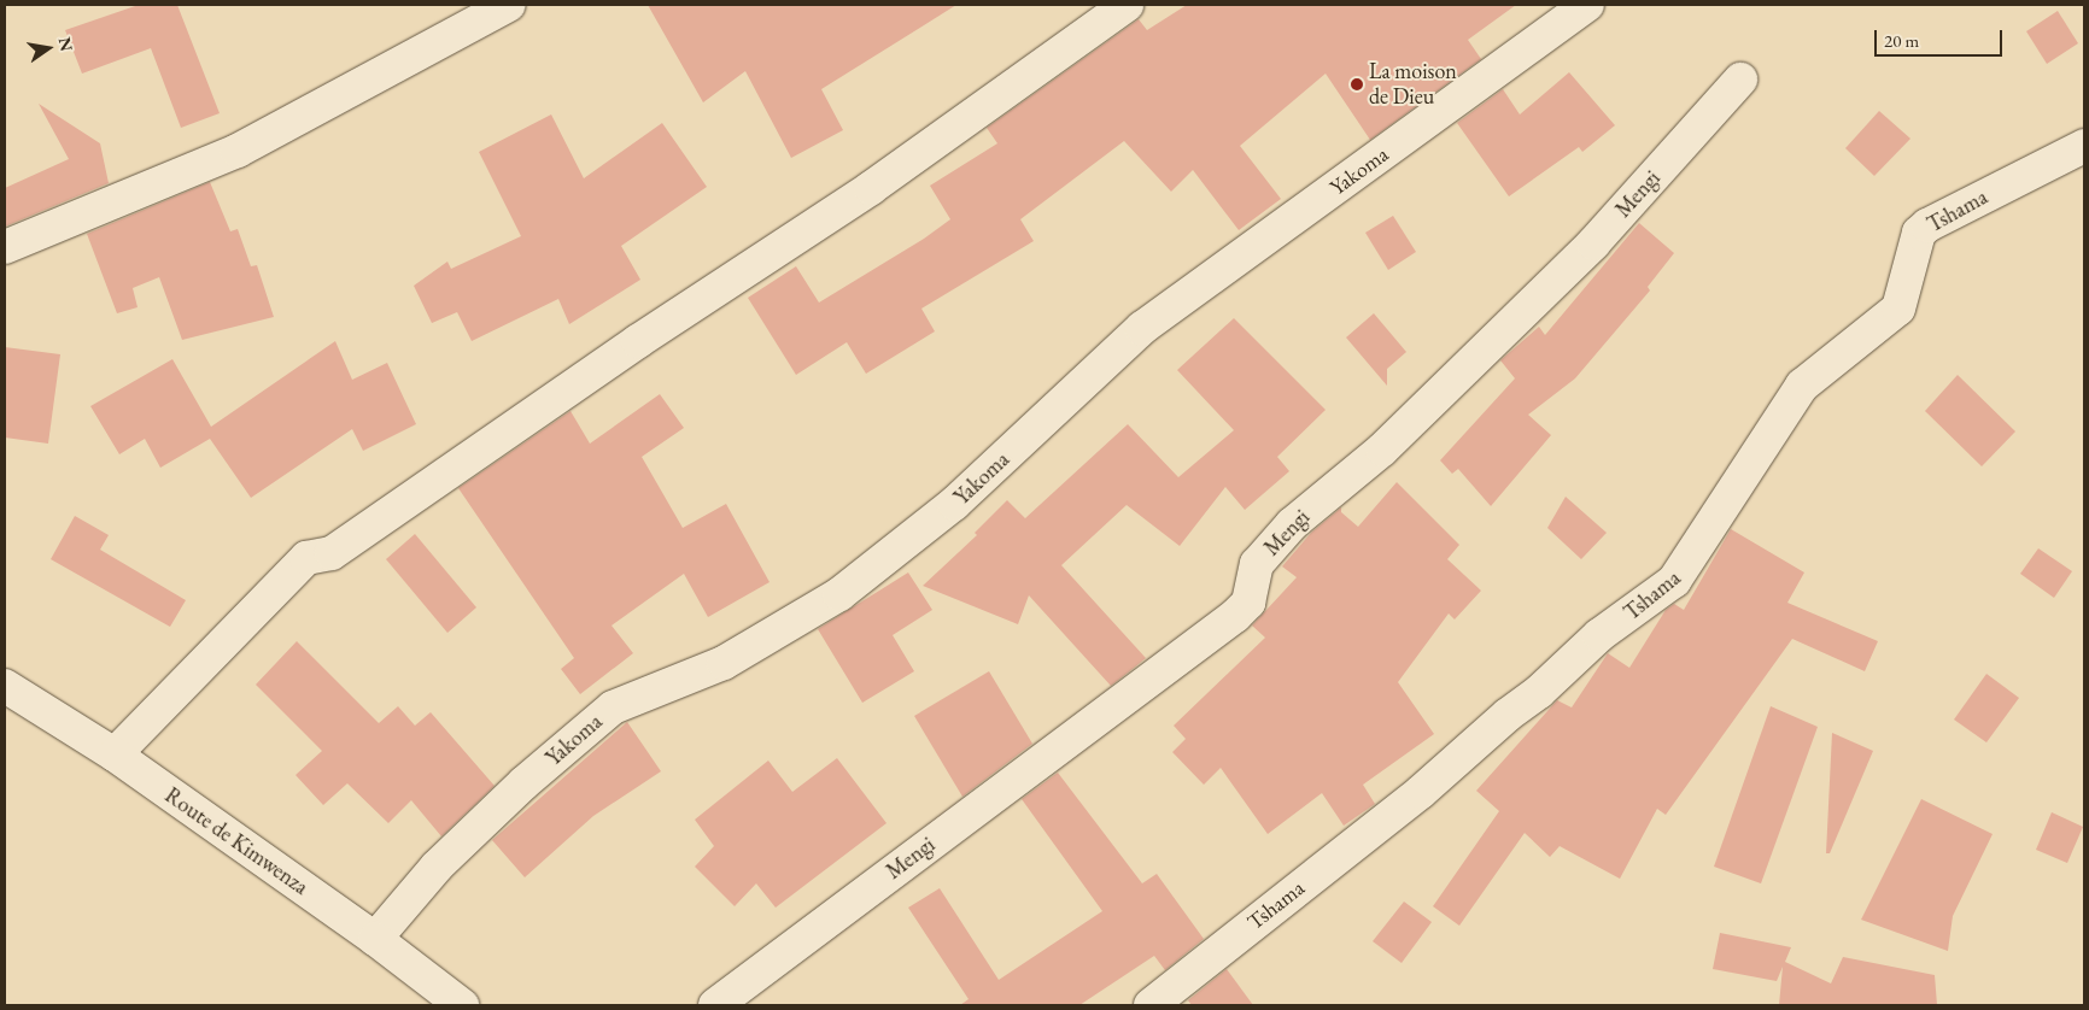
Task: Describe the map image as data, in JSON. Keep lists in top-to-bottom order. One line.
{"streets":{"street":["Yakoma","Mengi","Tshama","Route de Kimwenza"]},"crossings":[["Yakoma","Route de Kimwenza"]],"places":["La moison de Dieu"],"scale_bar":"20 m","north":"right"}
